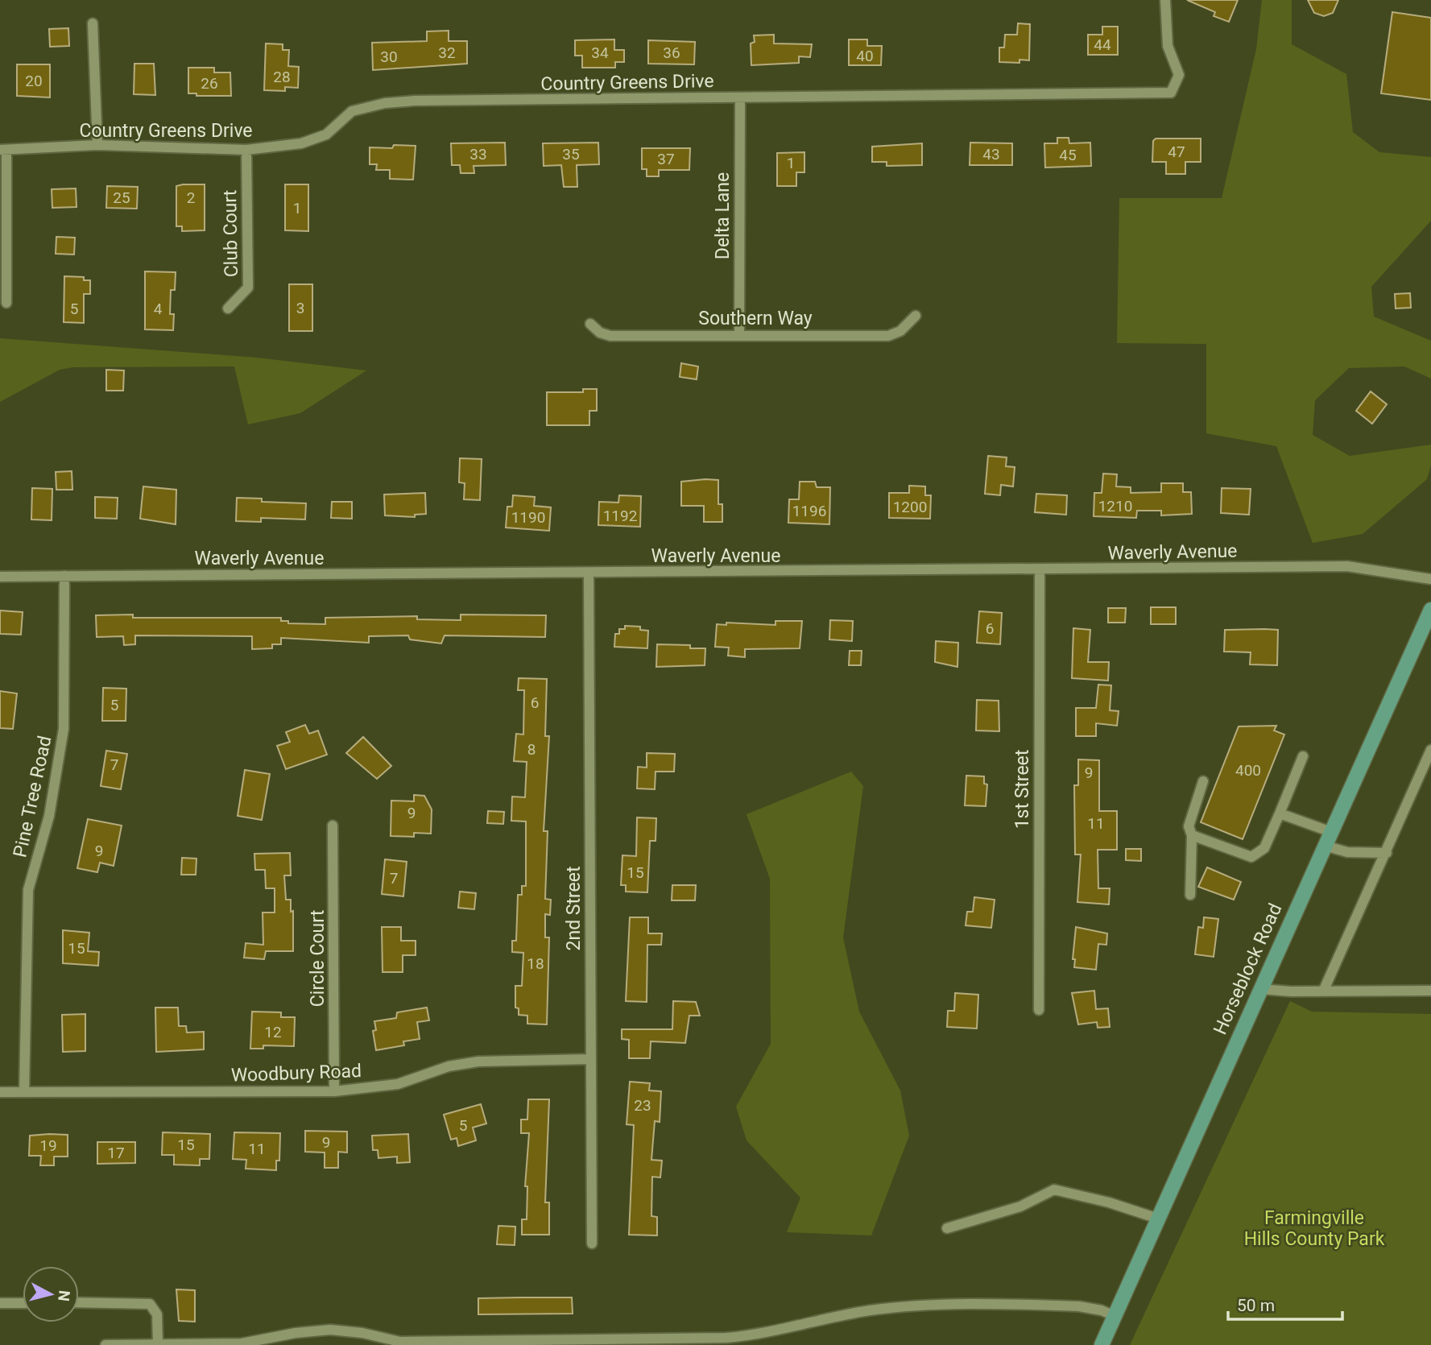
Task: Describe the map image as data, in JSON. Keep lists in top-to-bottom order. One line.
{"streets":{"main road":["Horseblock Road"],"street":["Country Greens Drive","Delta Lane","Club Court","Southern Way","Waverly Avenue","1st Street","Pine Tree Road","2nd Street","Circle Court","Woodbury Road"]},"crossings":[["Country Greens Drive","Delta Lane"],["Country Greens Drive","Club Court"],["Delta Lane","Southern Way"],["Waverly Avenue","1st Street"],["Waverly Avenue","Pine Tree Road"],["Waverly Avenue","2nd Street"],["Pine Tree Road","Woodbury Road"],["2nd Street","Woodbury Road"],["Circle Court","Woodbury Road"]],"parks":["Farmingville Hills County Park"],"house_numbers":["44","32","34","36","40","30","28","20","26","47","33","35","43","45","37","1","25","2","1","3","5","4","1210","1200","1196","1192","1190","6","6","5","8","7","400","9","9","11","9","15","7","15","18","12","23","5","9","15","19","11","17"],"scale_bar":"50 m","north":"right"}
